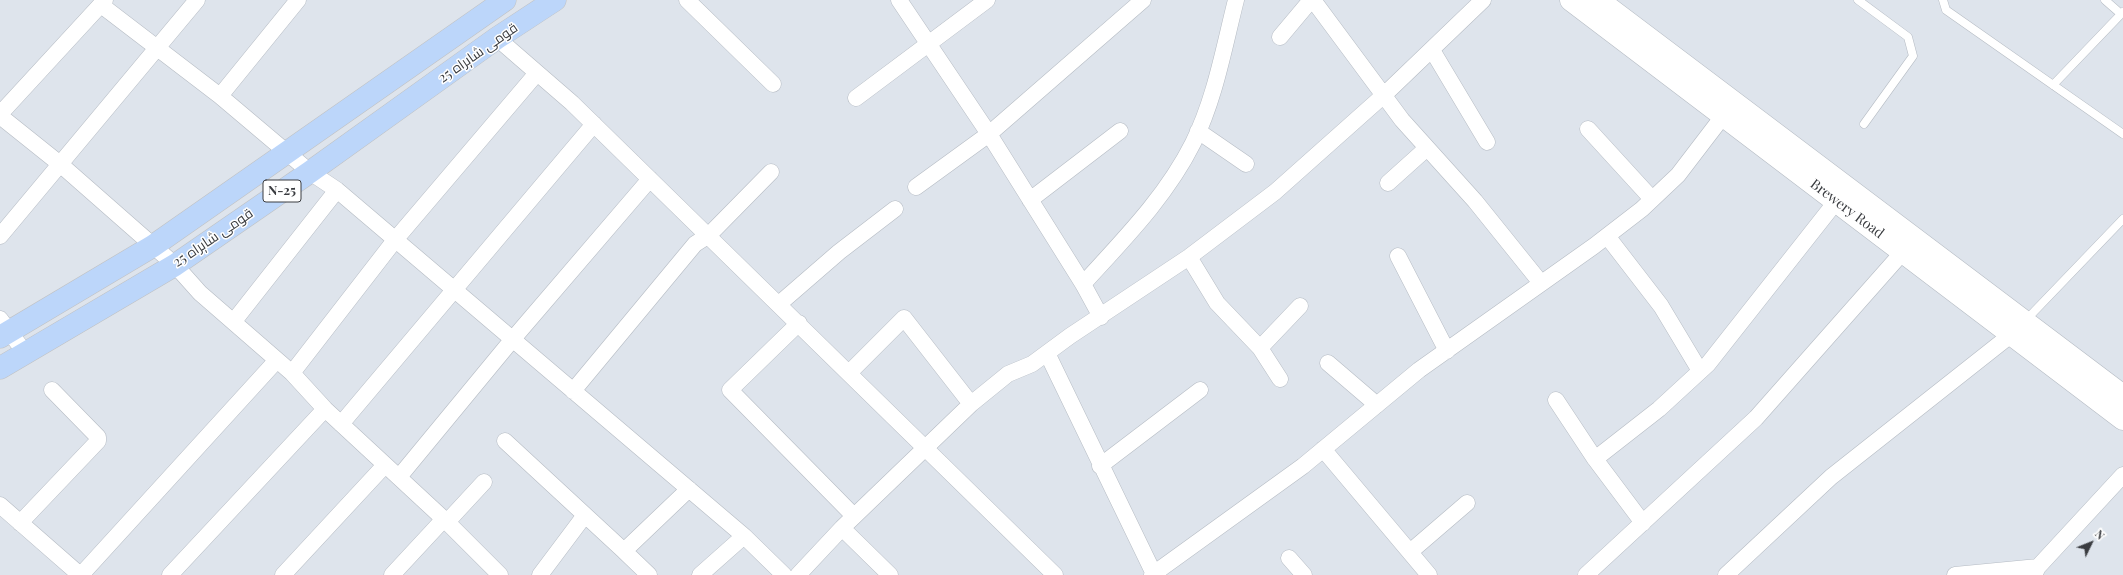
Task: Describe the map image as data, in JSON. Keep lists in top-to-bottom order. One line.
{"streets":{"highway":["قومی شاہراہ 25","N-25"],"main road":["Brewery Road"]},"north":"top right"}
